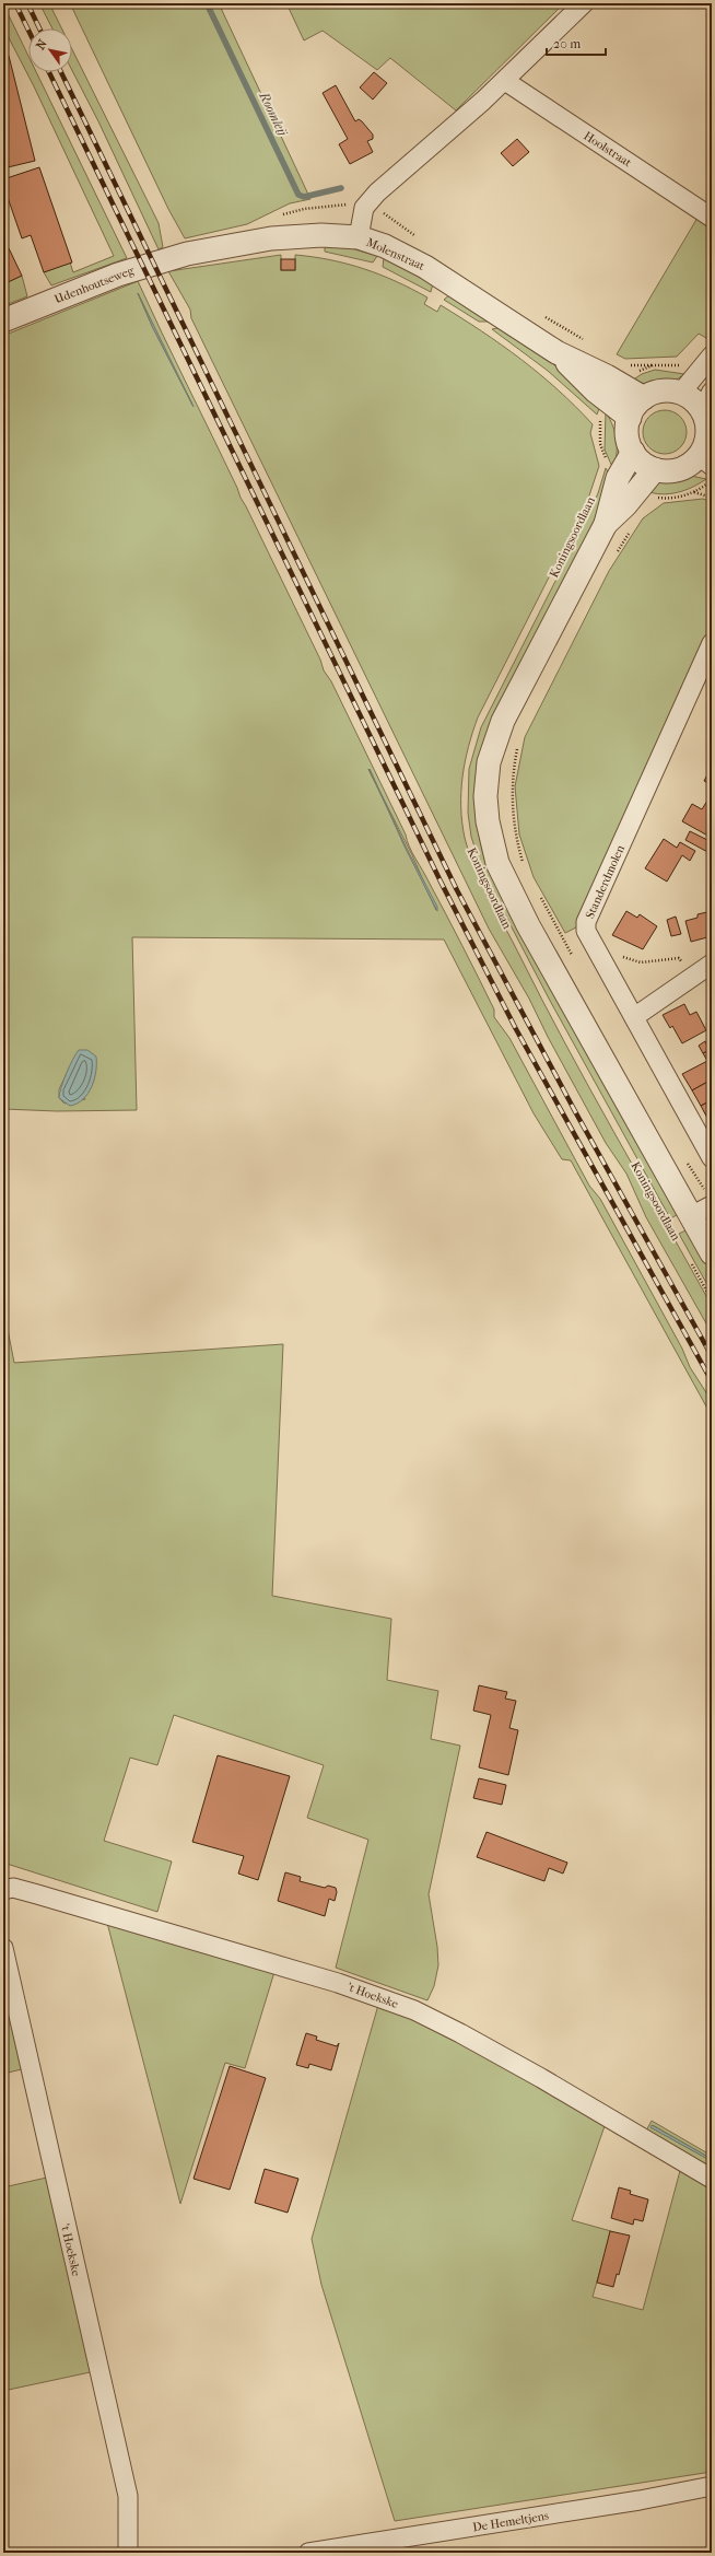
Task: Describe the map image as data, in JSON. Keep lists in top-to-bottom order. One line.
{"streets":{"street":["Hoolstraat","Molenstraat","Udenhoutseweg","Koningsoordlaan","Standerdmolen","'t Hoekske","De Hemeltjens"]},"crossings":[["Molenstraat","Udenhoutseweg"],["Molenstraat","Koningsoordlaan"]],"water":["Roomleij"],"scale_bar":"20 m","north":"top left"}
